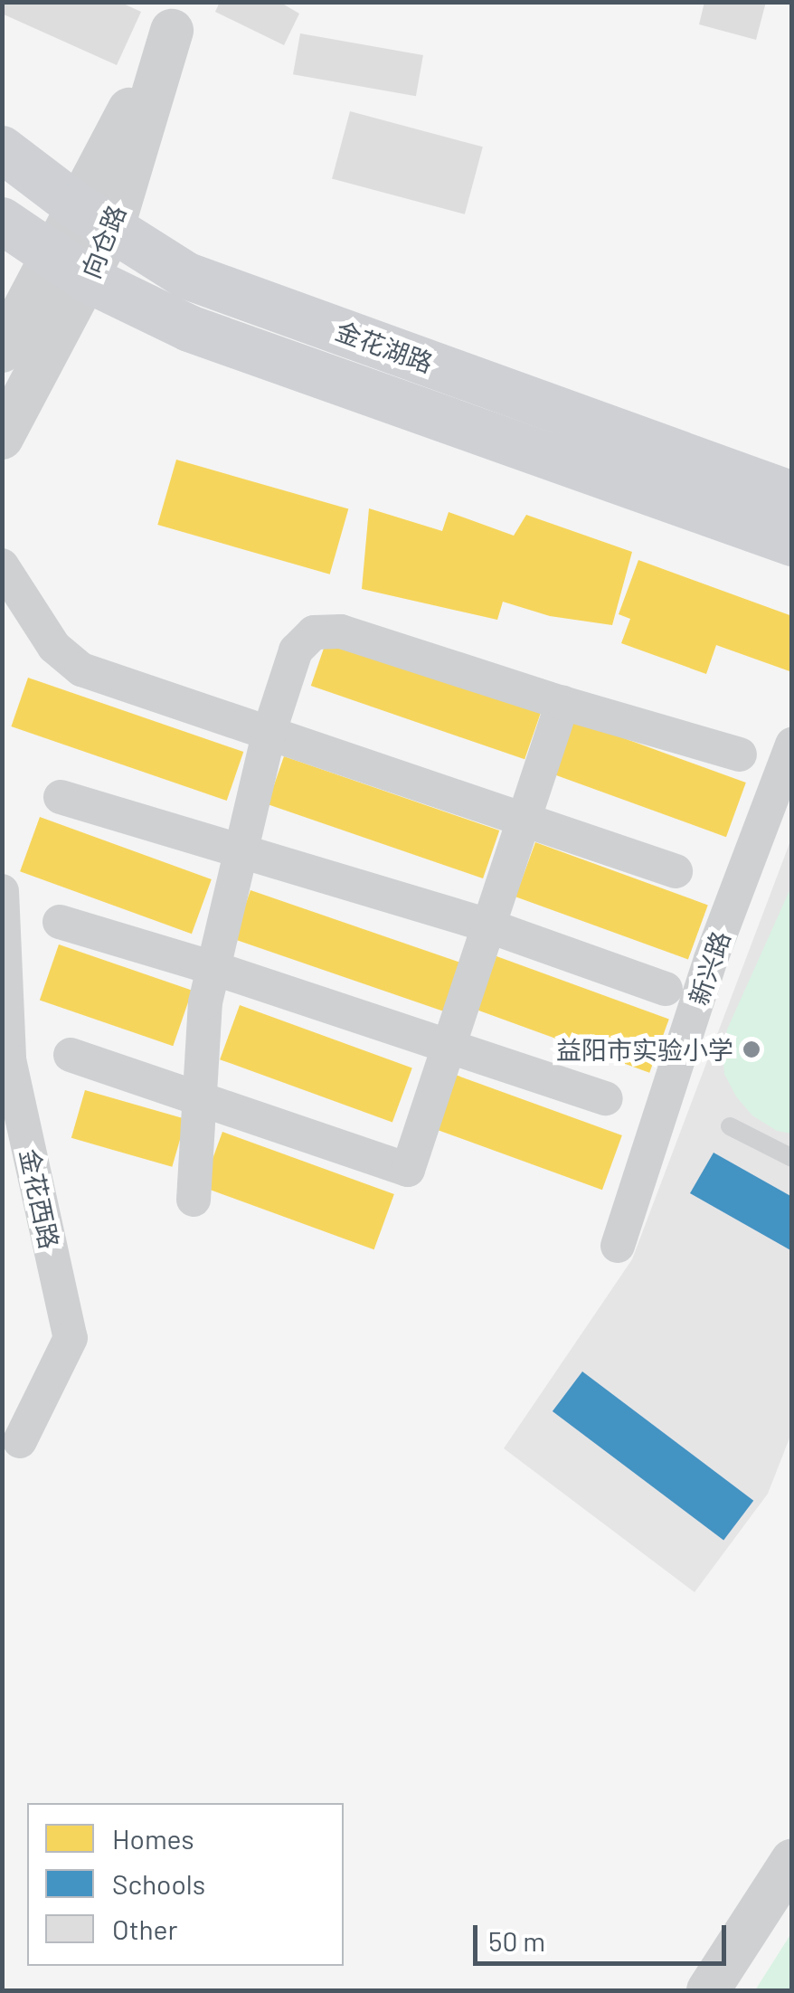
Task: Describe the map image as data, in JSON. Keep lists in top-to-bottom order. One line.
{"streets":{"main road":["金花湖路"],"street":["向仓路","新兴路","金花西路"]},"crossings":[["向仓路","金花湖路"]],"places":["益阳市实验小学"],"legend":["Homes","Schools","Other"],"scale_bar":"50 m"}
